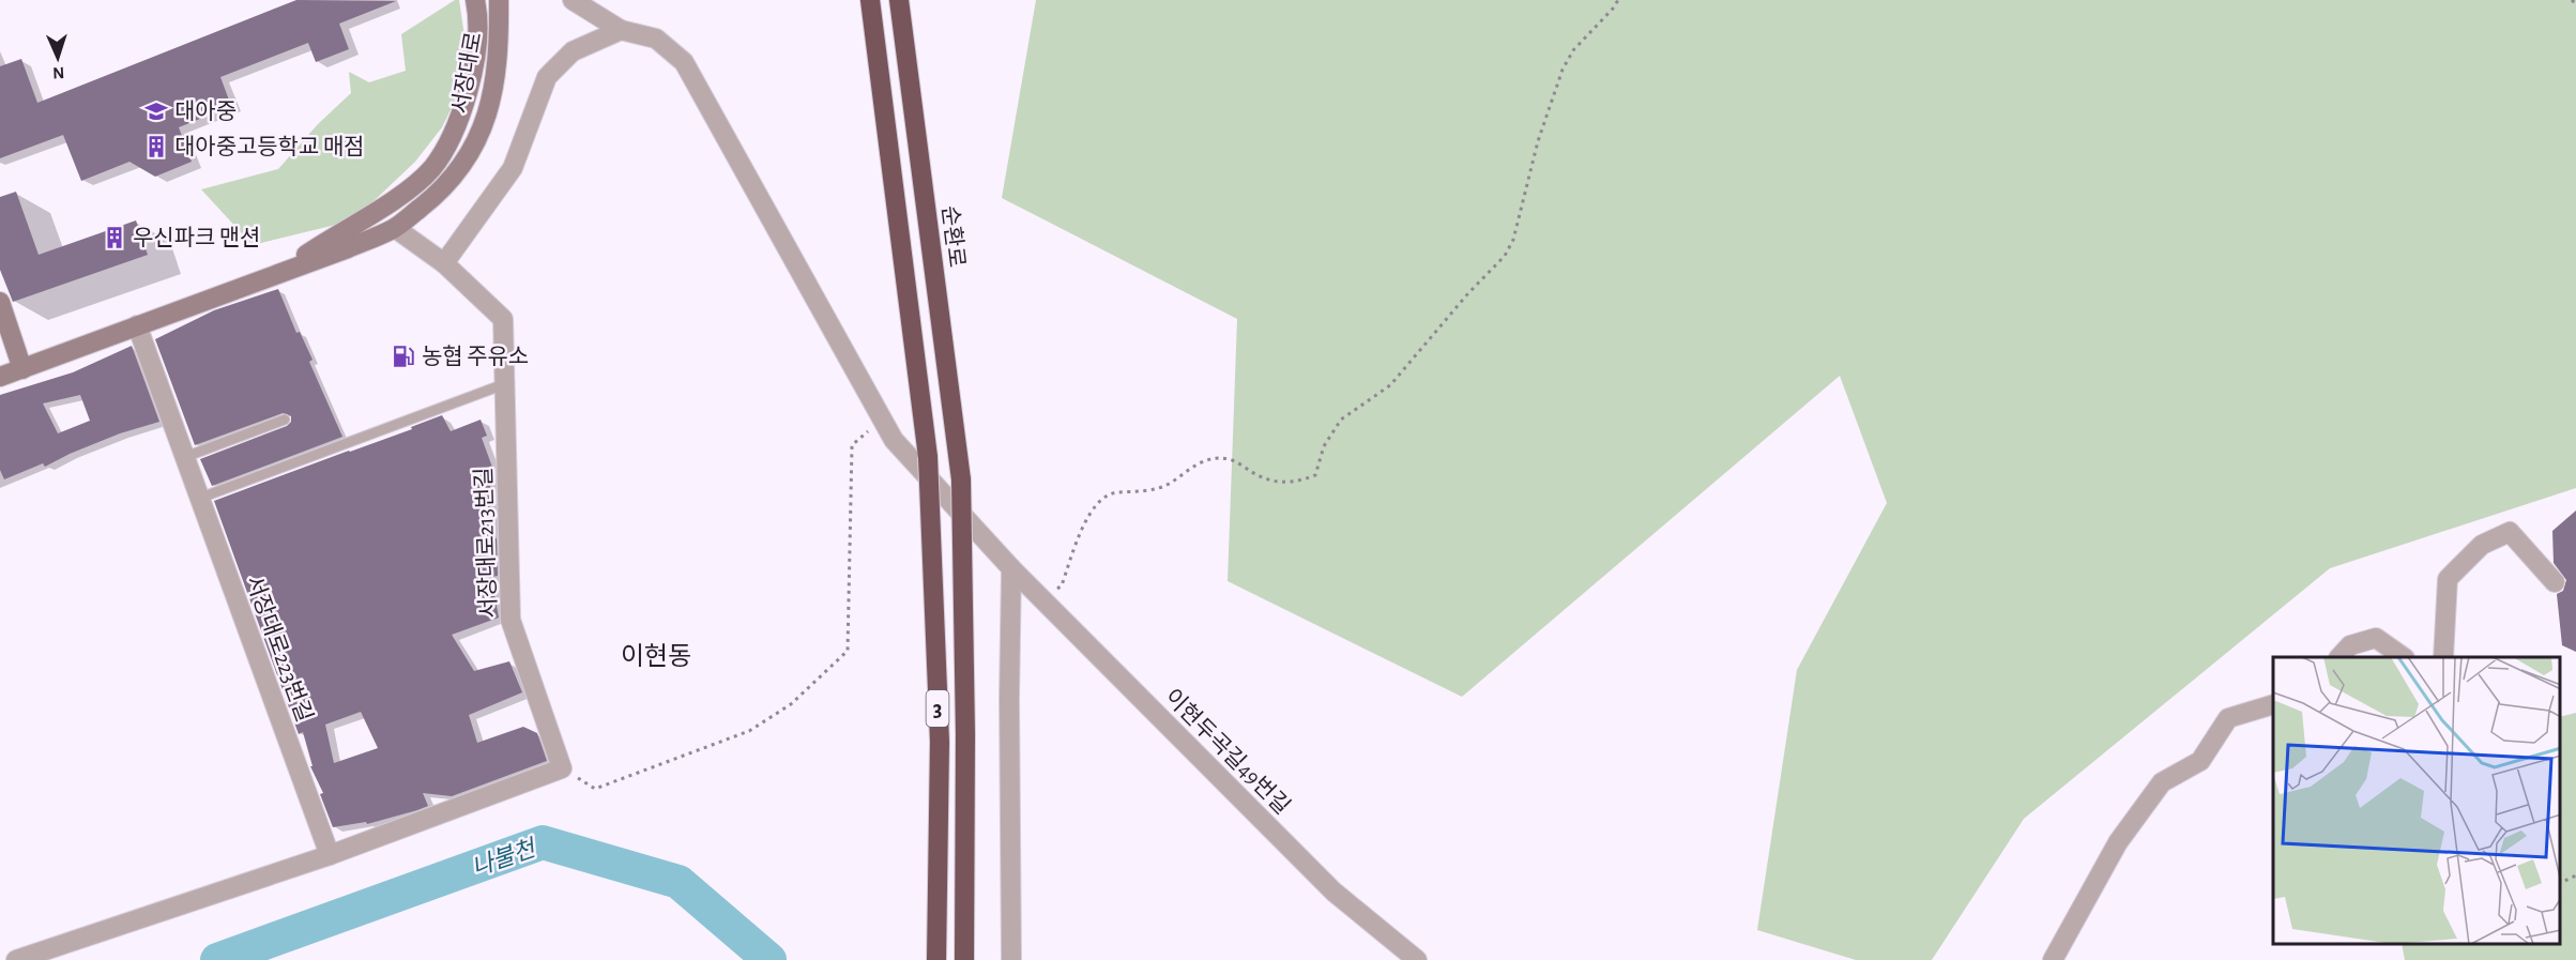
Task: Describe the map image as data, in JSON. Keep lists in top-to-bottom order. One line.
{"streets":{"highway":["순환로","3"],"street":["서장대로","서장대로213번길","서장대로223번길","이현두곡길49번길"]},"crossings":[["서장대로","서장대로213번길"],["서장대로","서장대로223번길"]],"districts":["이현동"],"water":["나불천"],"places":{"school or university":["대아중"],"building":["대아중고등학교 매점","우신파크 맨션"],"fuel station":["농협 주유소"]},"north":"bottom"}
